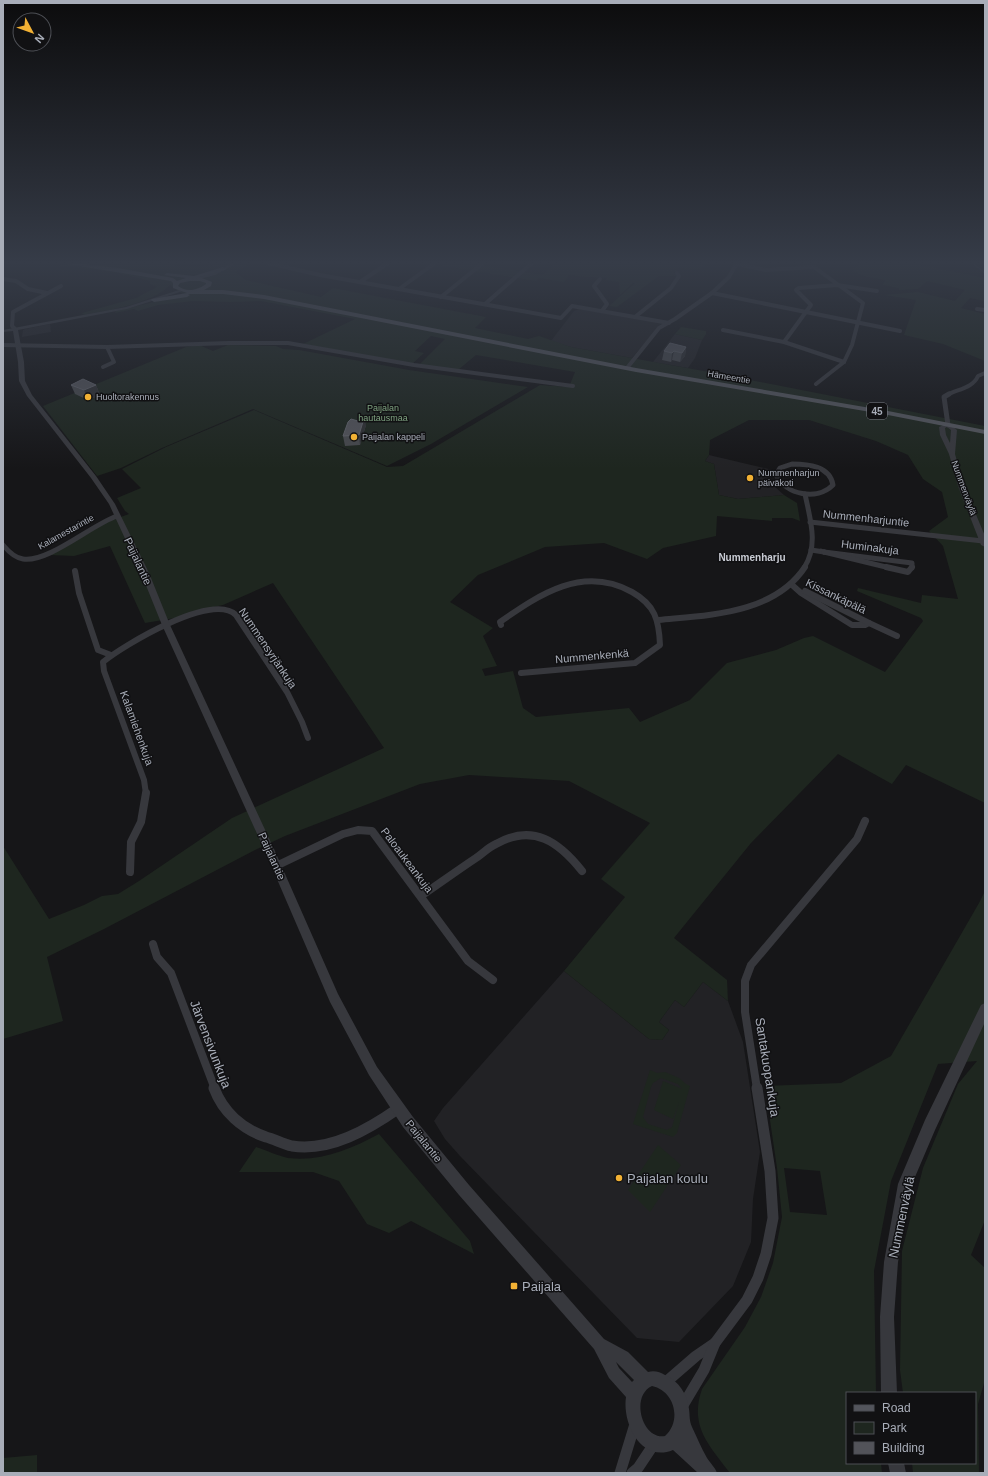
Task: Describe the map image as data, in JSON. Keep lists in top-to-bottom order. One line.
{"streets":{"main road":["Hämeentie","45"],"street":["Nummenväylä","Nummenharjuntie","Kalamestarintie","Huminakuja","Paijalantie","Kissankäpälä","Nummensyrjänkuja","Nummenkenkä","Kalamiehenkuja","Paloaukeankuja","Järvensivunkuja","Santakuopankuja"]},"crossings":[["Hämeentie","Nummenväylä"],["Nummenväylä","Nummenharjuntie"],["Nummenharjuntie","Huminakuja"],["Nummenharjuntie","Kissankäpälä"],["Nummenharjuntie","Nummenkenkä"],["Kalamestarintie","Paijalantie"],["Paijalantie","Nummensyrjänkuja"],["Paijalantie","Paloaukeankuja"],["Paijalantie","Järvensivunkuja"],["Paijalantie","Santakuopankuja"]],"districts":["Nummenharju"],"parks":["Paijalan hautausmaa"],"places":{"other":["Huoltorakennus","Paijalan kappeli","Nummenharjun päiväkoti","Paijalan koulu"],"transit":["Paijala"]},"legend":["Road","Park","Building"],"north":"bottom right"}
